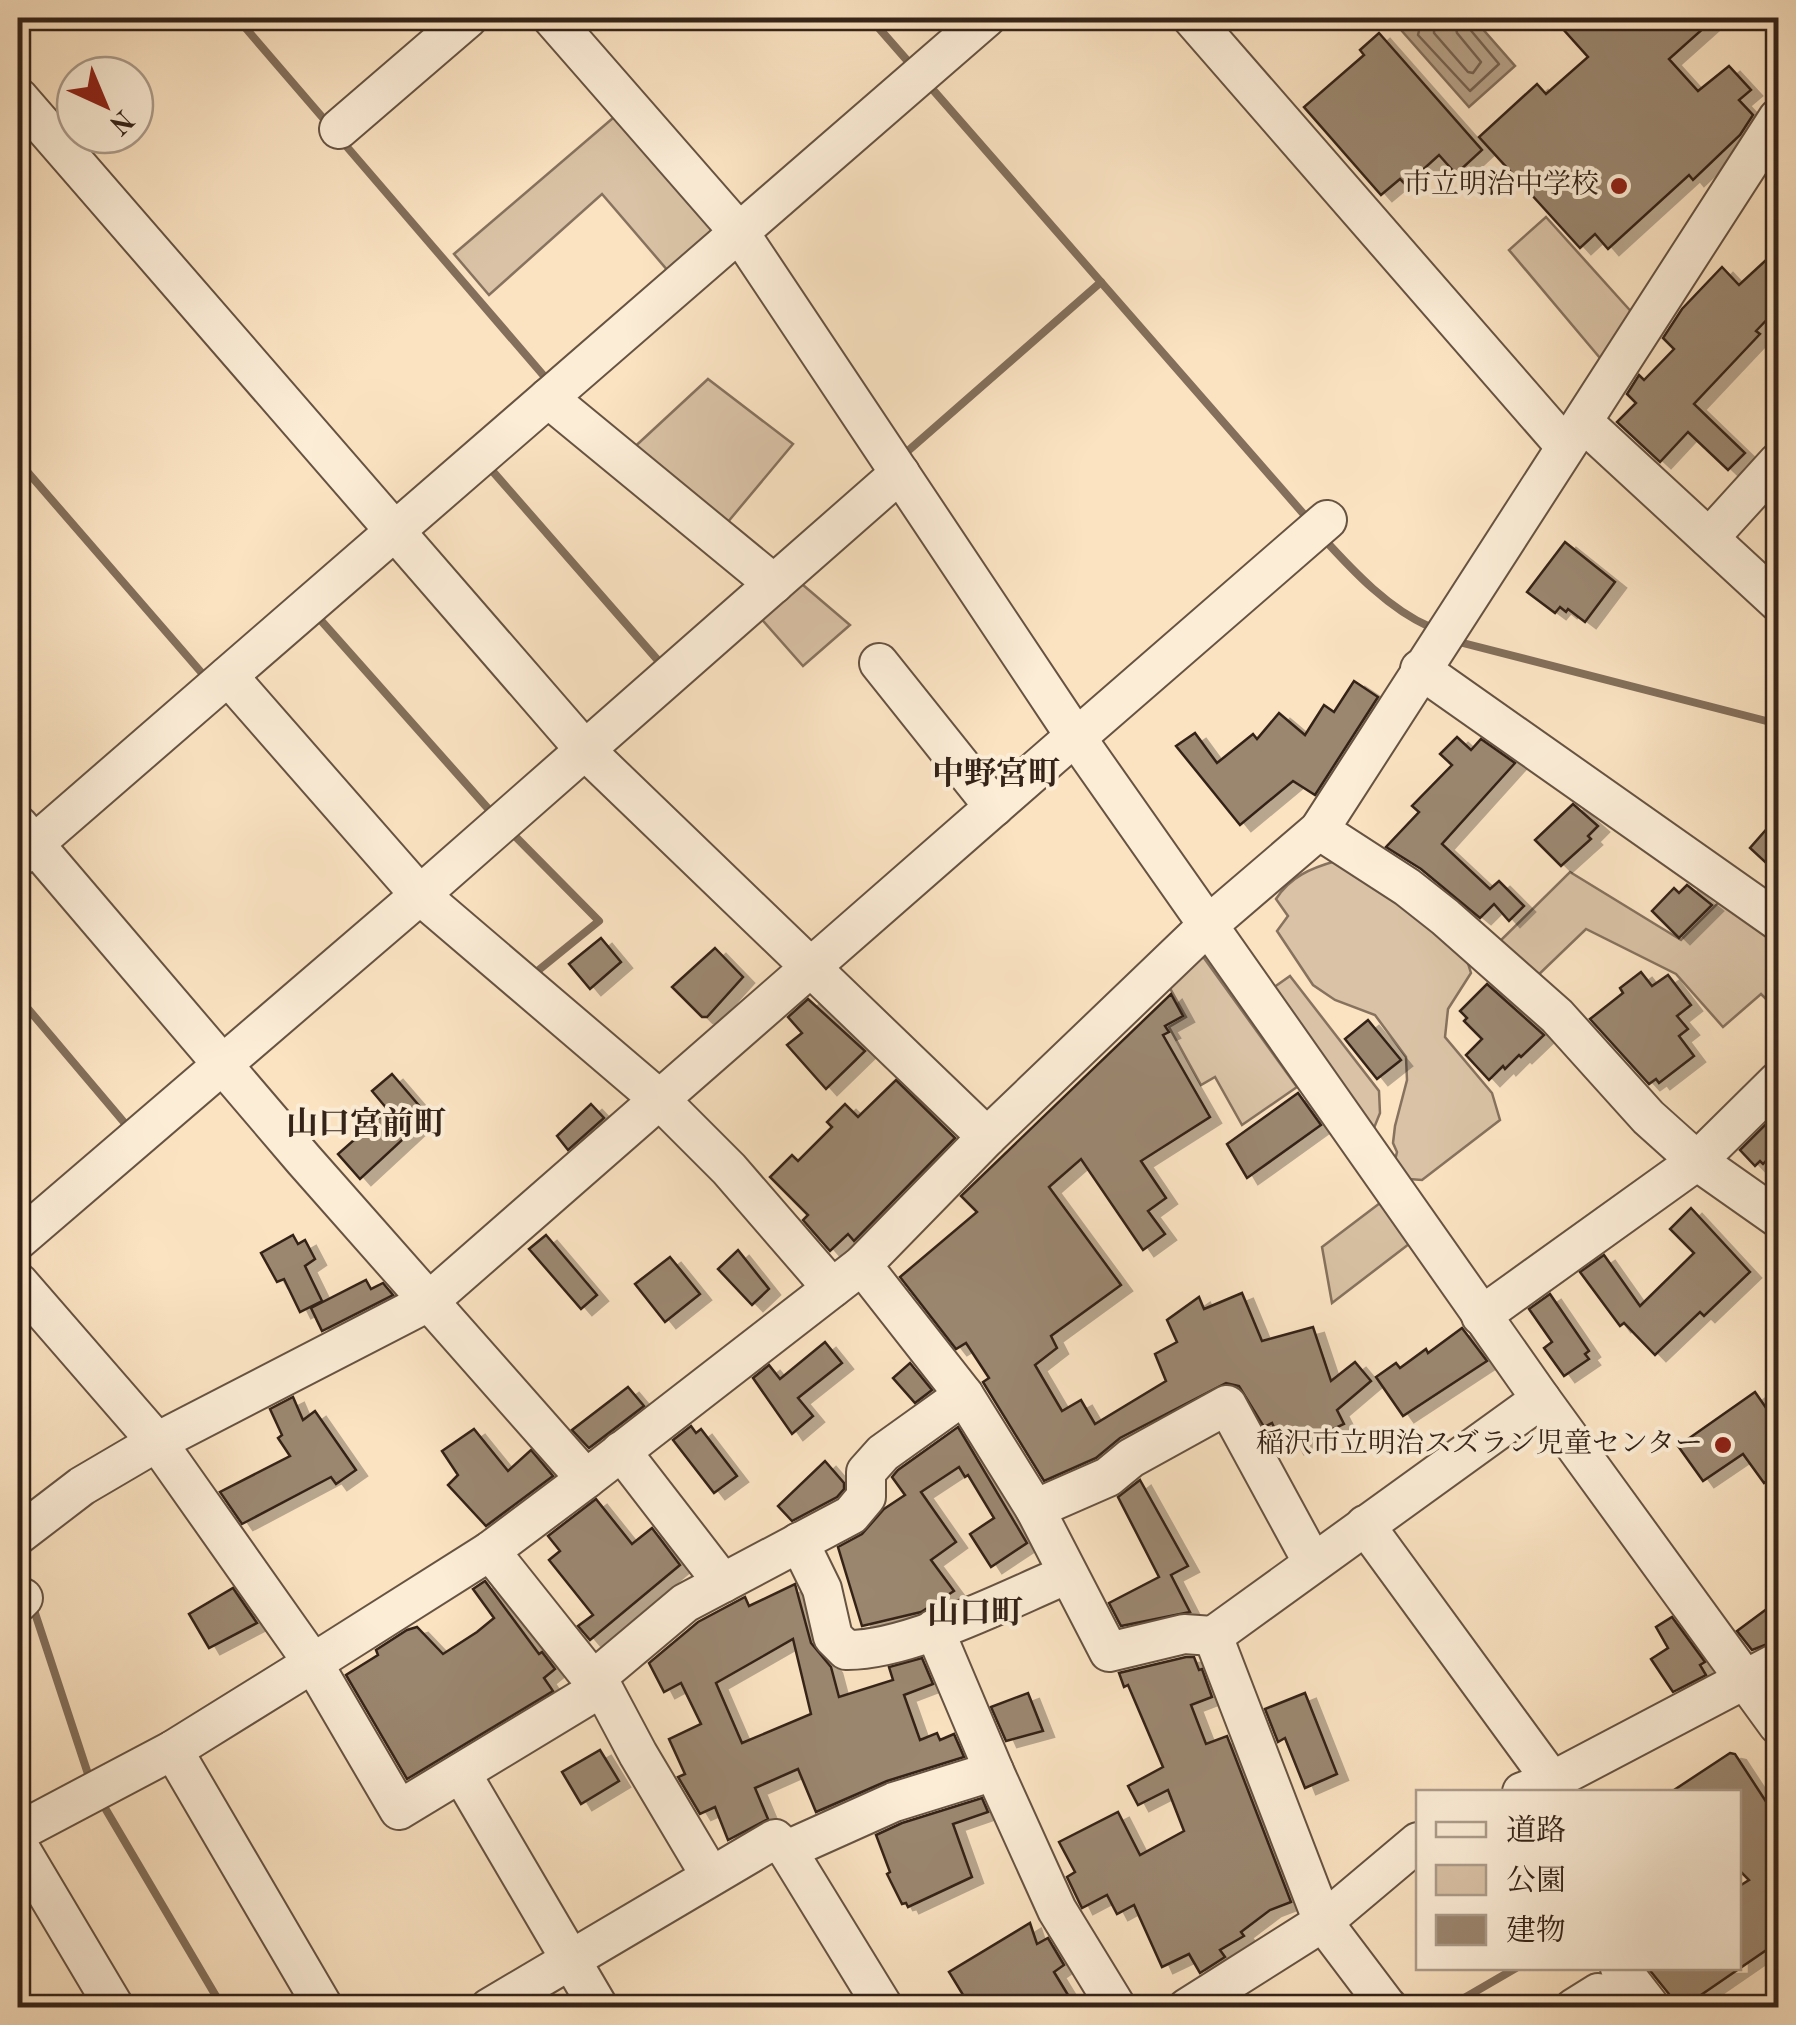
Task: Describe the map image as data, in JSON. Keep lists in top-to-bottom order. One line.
{"districts":["中野宮町","山口宮前町","山口町"],"places":["市立明治中学校","稲沢市立明治スズラン児童センター"],"legend":["道路","公園","建物"],"north":"bottom right"}
